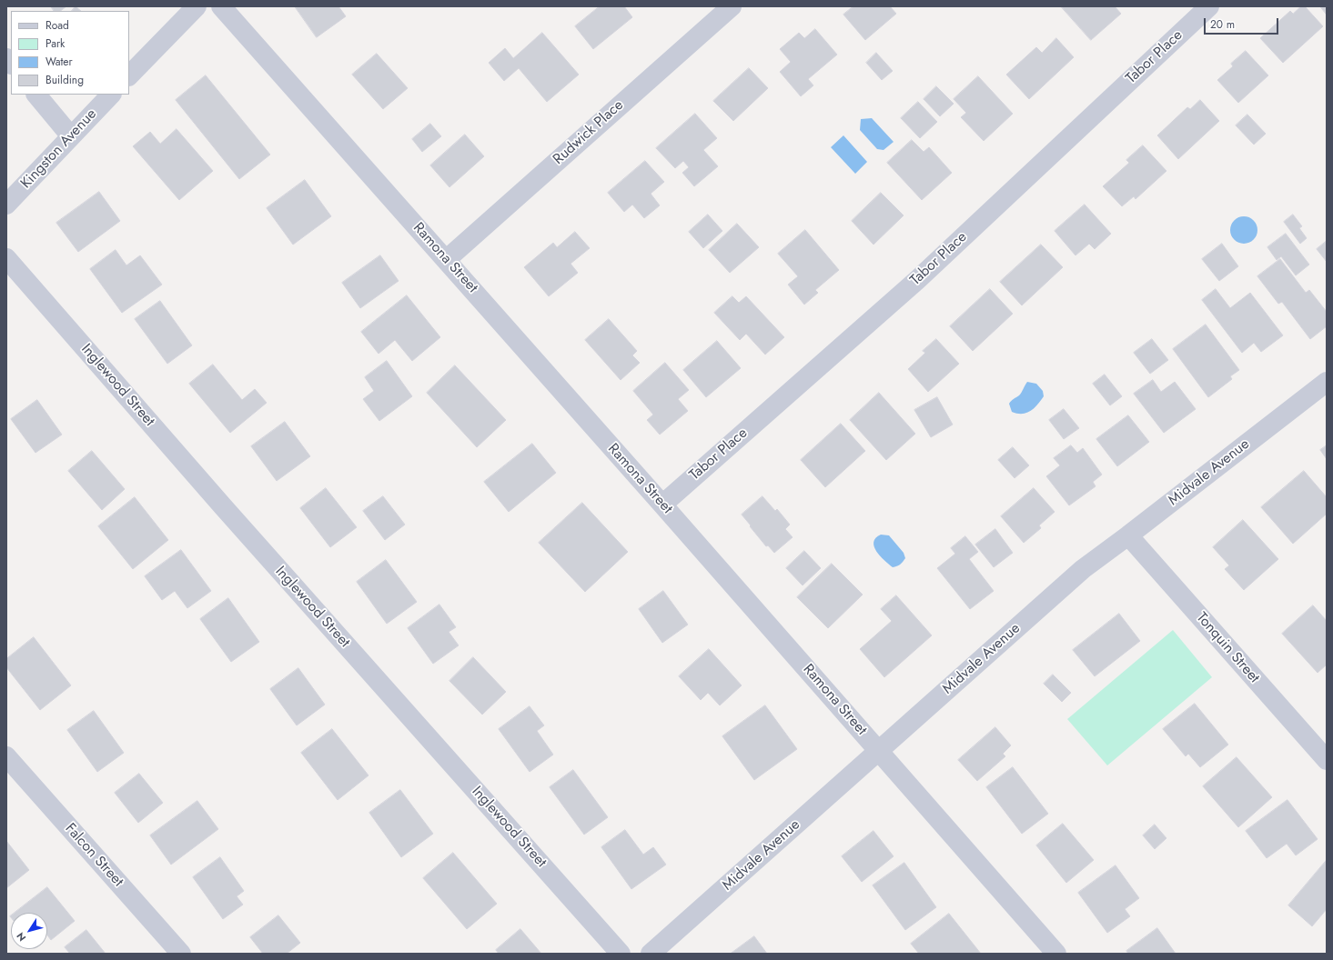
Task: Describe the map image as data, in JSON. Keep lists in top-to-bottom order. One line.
{"streets":{"street":["Tabor Place","Rudwick Place","Kingston Avenue","Ramona Street","Inglewood Street","Midvale Avenue","Tonquin Street","Falcon Street"]},"crossings":[["Tabor Place","Ramona Street"],["Rudwick Place","Ramona Street"],["Ramona Street","Midvale Avenue"],["Midvale Avenue","Tonquin Street"]],"legend":["Road","Park","Water","Building"],"scale_bar":"20 m","north":"bottom left"}
